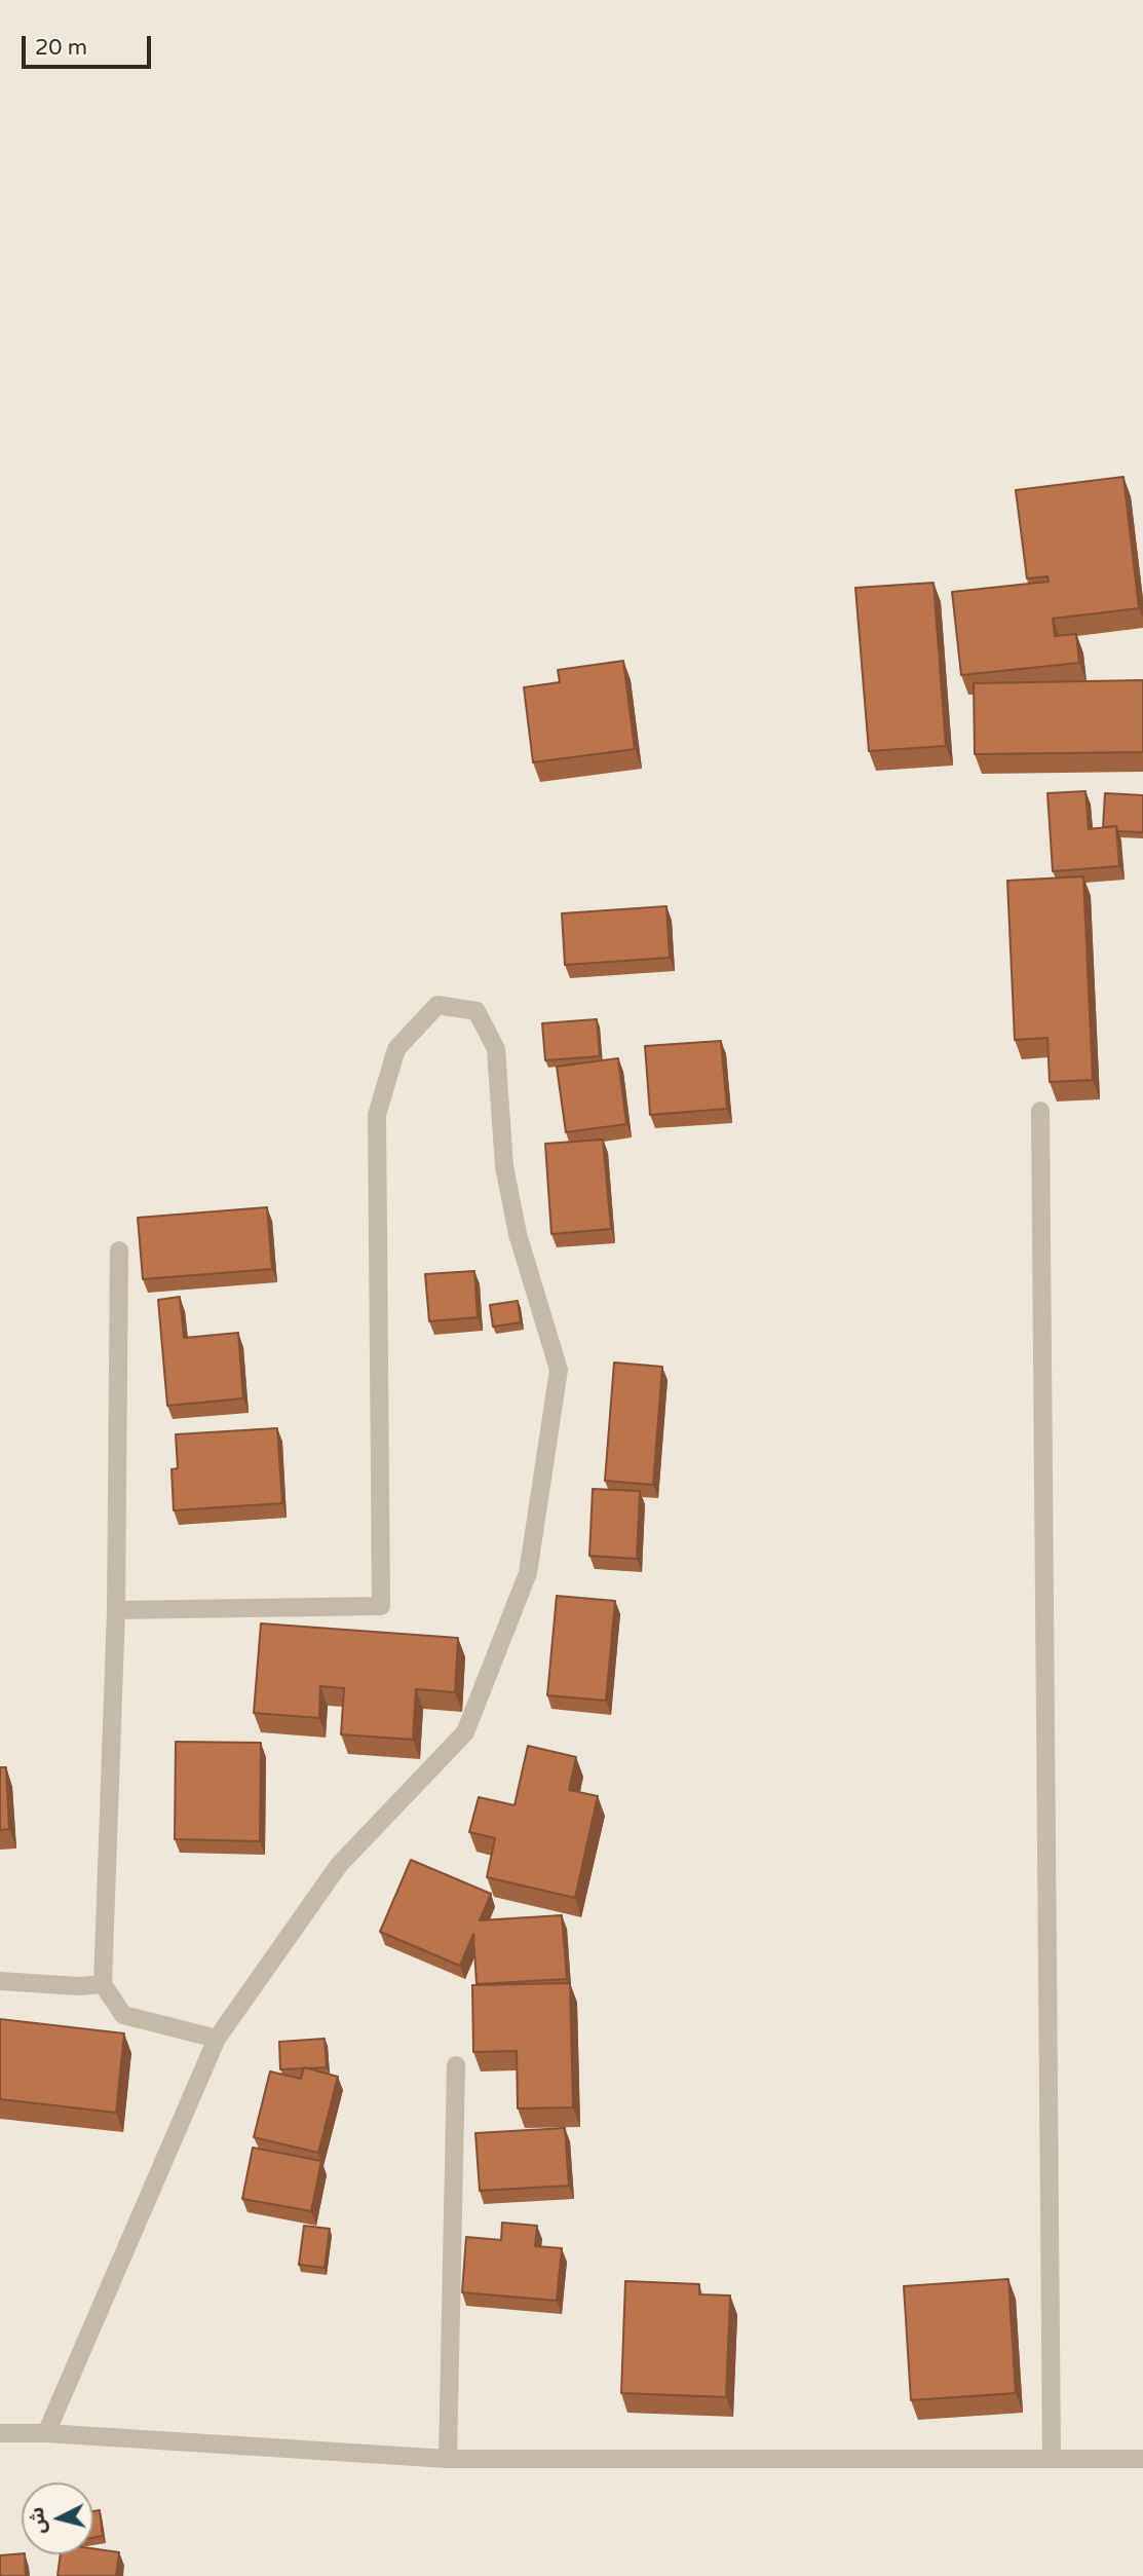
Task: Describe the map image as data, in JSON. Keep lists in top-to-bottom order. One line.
{"scale_bar":"20 m","north":"left"}
